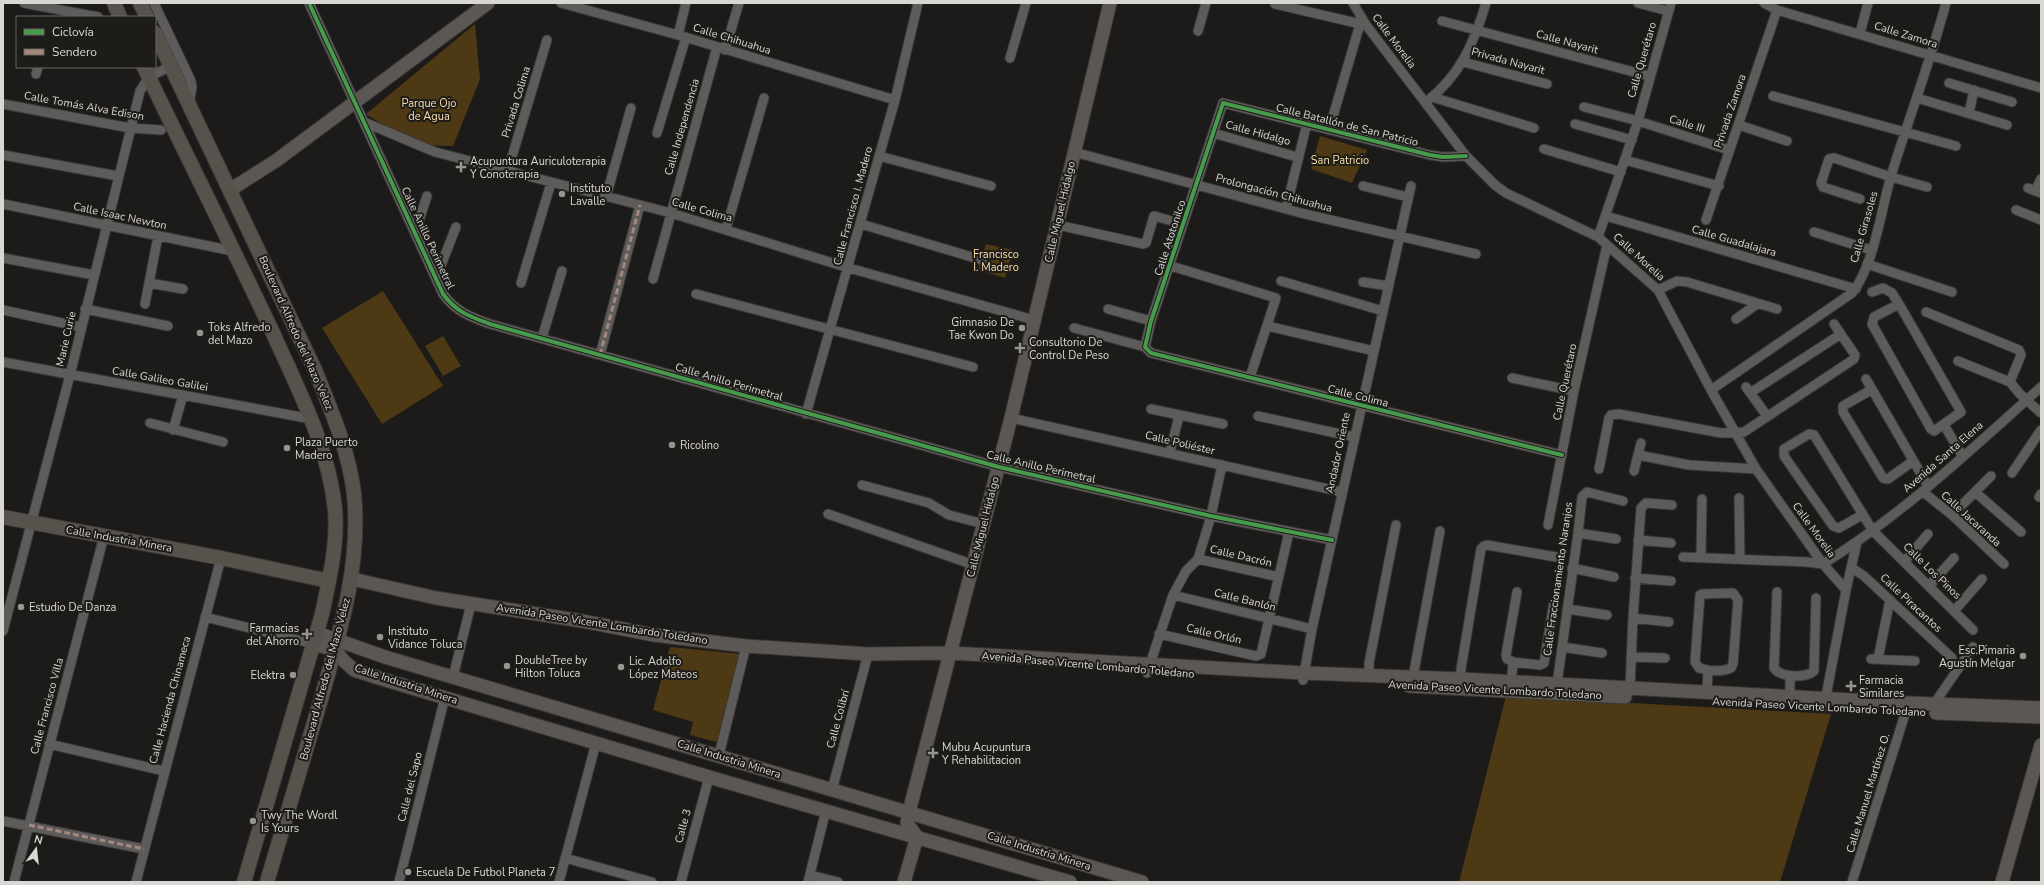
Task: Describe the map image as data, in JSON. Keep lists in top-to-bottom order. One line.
{"streets":{"main road":["Calle Miguel Hidalgo","Boulevard Alfredo del Mazo Velez","Calle Industria Minera","Avenida Paseo Vicente Lombardo Toledano"],"street":["Calle Zamora","Calle Chihuahua","Calle Morelia","Calle Nayarit","Calle Querétaro","Privada Nayarit","Privada Colima","Calle Tomás Alva Edison","Privada Zamora","Calle III","Calle Batallón de San Patricio","Calle Independencia","Calle Hidalgo","Prolongación Chihuahua","Calle Francisco I. Madero","Calle Colima","Calle Isaac Newton","Calle Girasoles","Calle Anillo Perimetral","Calle Atotonilco","Calle Guadalajara","Marie Curie","Calle Galileo Galilei","Calle Poliéster","Andador Oriente","Avenida Santa Elena","Calle Jacaranda","Calle Dacrón","Calle Los Pinos","Calle Fraccionamiento Naranjos","Calle Banlón","Calle Piracantos","Calle Orlón","Calle Hacienda Chinameca","Calle Francisco Villa","Calle Colibrí","Calle del Sapo","Calle Manuel Martínez O.","Calle 3"]},"crossings":[["Calle Zamora","Privada Zamora"],["Calle Zamora","Calle Girasoles"],["Calle Chihuahua","Calle Independencia"],["Calle Chihuahua","Calle Francisco I. Madero"],["Calle Morelia","Calle Querétaro"],["Calle Morelia","Calle Batallón de San Patricio"],["Calle Morelia","Calle Girasoles"],["Calle Morelia","Avenida Santa Elena"],["Calle Nayarit","Calle Querétaro"],["Calle Nayarit","Privada Nayarit"],["Calle Querétaro","Calle III"],["Calle Querétaro","Calle Colima"],["Calle Querétaro","Calle Guadalajara"],["Privada Colima","Calle Colima"],["Calle Tomás Alva Edison","Marie Curie"],["Privada Zamora","Calle III"],["Calle Batallón de San Patricio","Calle Atotonilco"],["Calle Independencia","Calle Colima"],["Calle Hidalgo","Calle Atotonilco"],["Prolongación Chihuahua","Calle Miguel Hidalgo"],["Prolongación Chihuahua","Calle Atotonilco"],["Prolongación Chihuahua","Andador Oriente"],["Calle Francisco I. Madero","Calle Colima"],["Calle Francisco I. Madero","Calle Anillo Perimetral"],["Calle Colima","Calle Miguel Hidalgo"],["Calle Colima","Calle Anillo Perimetral"],["Calle Colima","Calle Atotonilco"],["Calle Colima","Andador Oriente"],["Calle Miguel Hidalgo","Calle Anillo Perimetral"],["Calle Miguel Hidalgo","Calle Poliéster"],["Calle Miguel Hidalgo","Calle Industria Minera"],["Calle Miguel Hidalgo","Avenida Paseo Vicente Lombardo Toledano"],["Calle Isaac Newton","Boulevard Alfredo del Mazo Velez"],["Calle Isaac Newton","Marie Curie"],["Calle Girasoles","Calle Guadalajara"],["Calle Anillo Perimetral","Andador Oriente"],["Boulevard Alfredo del Mazo Velez","Marie Curie"],["Boulevard Alfredo del Mazo Velez","Calle Galileo Galilei"],["Boulevard Alfredo del Mazo Velez","Calle Industria Minera"],["Boulevard Alfredo del Mazo Velez","Avenida Paseo Vicente Lombardo Toledano"],["Marie Curie","Calle Galileo Galilei"],["Marie Curie","Calle Industria Minera"],["Calle Poliéster","Andador Oriente"],["Andador Oriente","Calle Banlón"],["Andador Oriente","Avenida Paseo Vicente Lombardo Toledano"],["Avenida Santa Elena","Calle Jacaranda"],["Avenida Santa Elena","Calle Los Pinos"],["Calle Industria Minera","Calle Hacienda Chinameca"],["Calle Industria Minera","Calle Francisco Villa"],["Calle Industria Minera","Calle Colibrí"],["Calle Industria Minera","Calle del Sapo"],["Calle Industria Minera","Calle 3"],["Calle Fraccionamiento Naranjos","Avenida Paseo Vicente Lombardo Toledano"],["Calle Banlón","Calle Orlón"],["Avenida Paseo Vicente Lombardo Toledano","Calle Colibrí"],["Avenida Paseo Vicente Lombardo Toledano","Calle Manuel Martínez O."]],"parks":["Parque Ojo de Agua","San Patricio","Francisco I. Madero"],"places":{"health":["Acupuntura Auriculoterapia Y Conoterapia","Consultorio De Control De Peso","Farmacias del Ahorro","Farmacia Similares","Mubu Acupuntura Y Rehabilitacion"],"other":["Instituto Lavalle","Gimnasio De Tae Kwon Do","Toks Alfredo del Mazo","Ricolino","Plaza Puerto Madero","Estudio De Danza","Instituto Vidance Toluca","Esc.Pimaria Agustín Melgar","DoubleTree by Hilton Toluca","Lic. Adolfo López Mateos","Elektra","Twy The Wordl Is Yours","Escuela De Futbol Planeta 7"]},"legend":["Ciclovía","Sendero"],"north":"top"}
